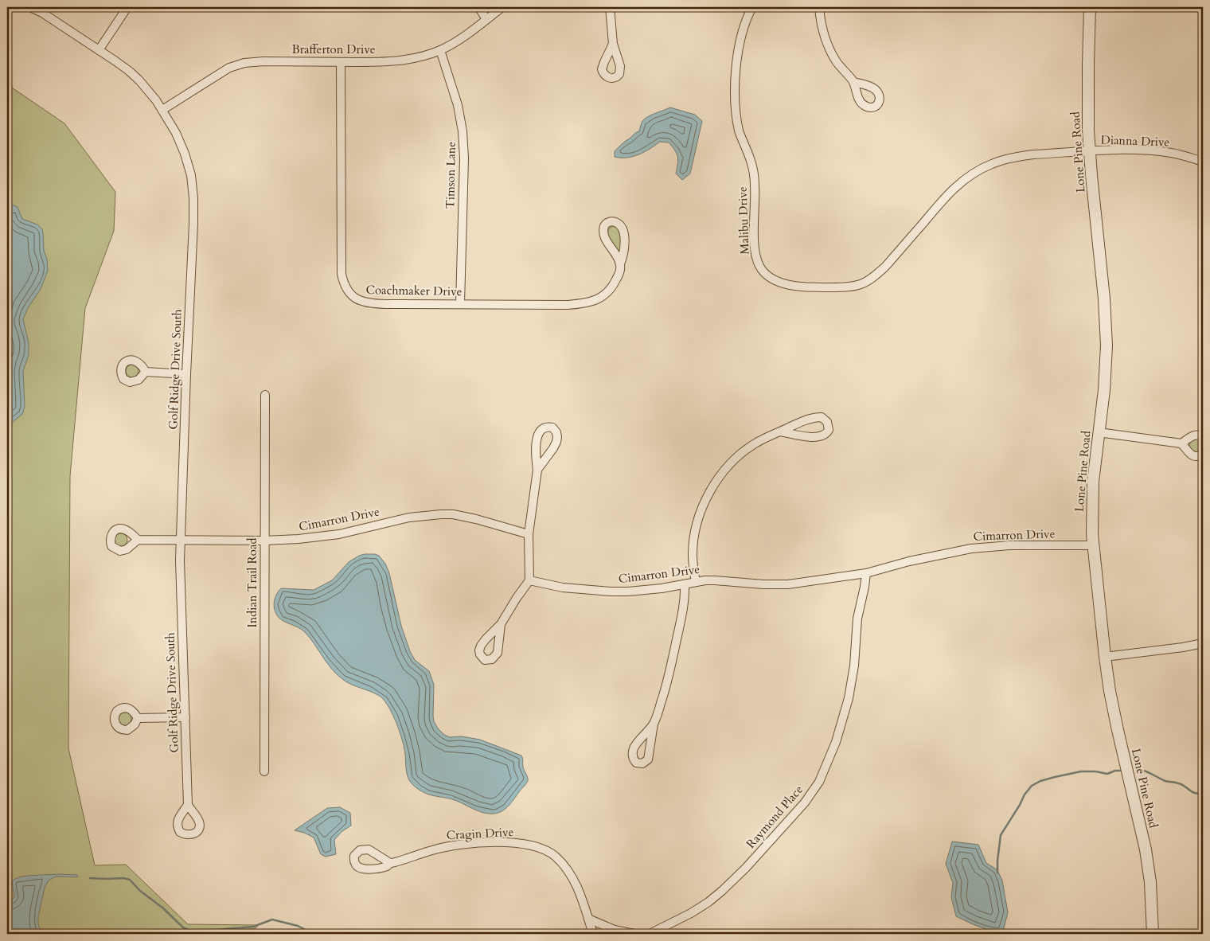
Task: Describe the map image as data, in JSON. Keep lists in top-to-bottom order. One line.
{"streets":{"street":["Brafferton Drive","Dianna Drive","Lone Pine Road","Timson Lane","Malibu Drive","Coachmaker Drive","Golf Ridge Drive South","Cimarron Drive","Indian Trail Road","Raymond Place","Cragin Drive"]},"crossings":[["Brafferton Drive","Timson Lane"],["Brafferton Drive","Coachmaker Drive"],["Brafferton Drive","Golf Ridge Drive South"],["Dianna Drive","Lone Pine Road"],["Dianna Drive","Malibu Drive"],["Lone Pine Road","Malibu Drive"],["Lone Pine Road","Cimarron Drive"],["Timson Lane","Coachmaker Drive"],["Golf Ridge Drive South","Cimarron Drive"],["Cimarron Drive","Indian Trail Road"],["Cimarron Drive","Raymond Place"]]}
